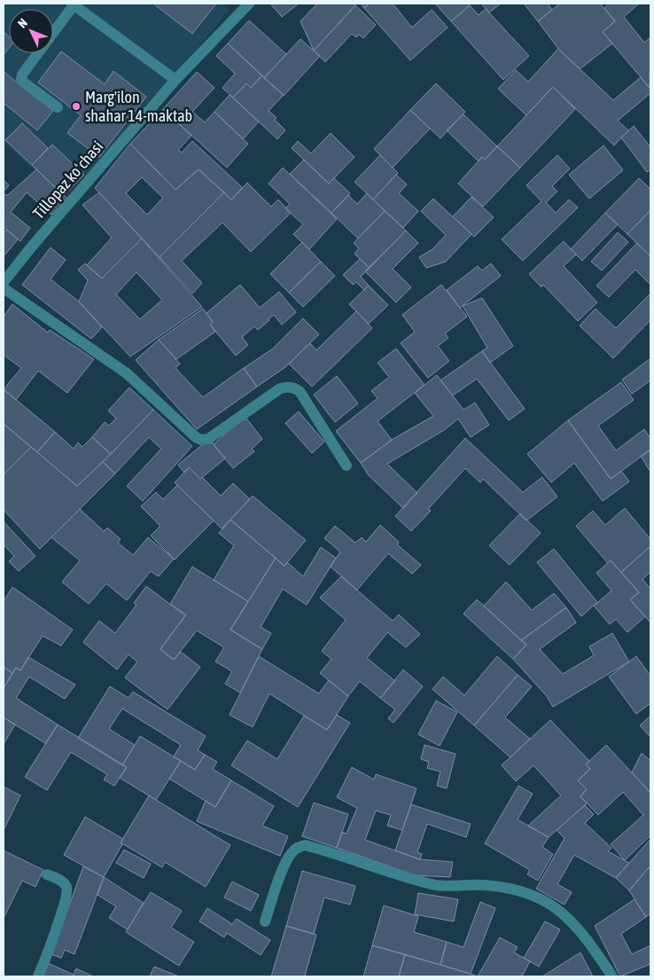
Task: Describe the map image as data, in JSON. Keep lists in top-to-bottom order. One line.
{"streets":{"street":["Tillopaz koʻchasi"]},"places":["Marg'ilon shahar 14-maktab"],"north":"top left"}
